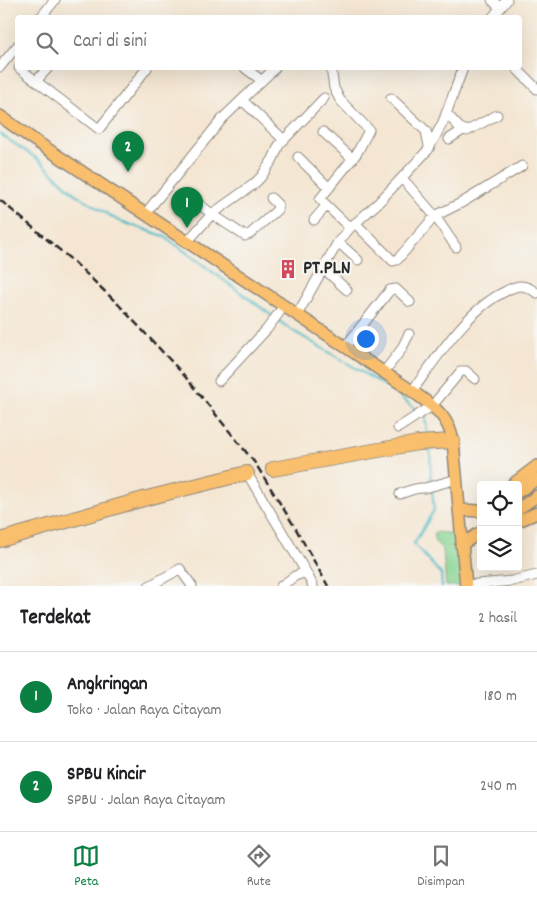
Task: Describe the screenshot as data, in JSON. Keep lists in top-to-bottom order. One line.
{"places":{"building":["PT.PLN"]},"page":{"search":"Cari di sini","pins":["2","1"],"heading":["Terdekat","2 hasil"],"list":[{"mark":"1","name":"Angkringan","note":"Toko · Jalan Raya Citayam","value":"180 m"},{"mark":"2","name":"SPBU Kincir","note":"SPBU · Jalan Raya Citayam","value":"240 m"}],"nav":["Peta","Rute","Disimpan"]}}
